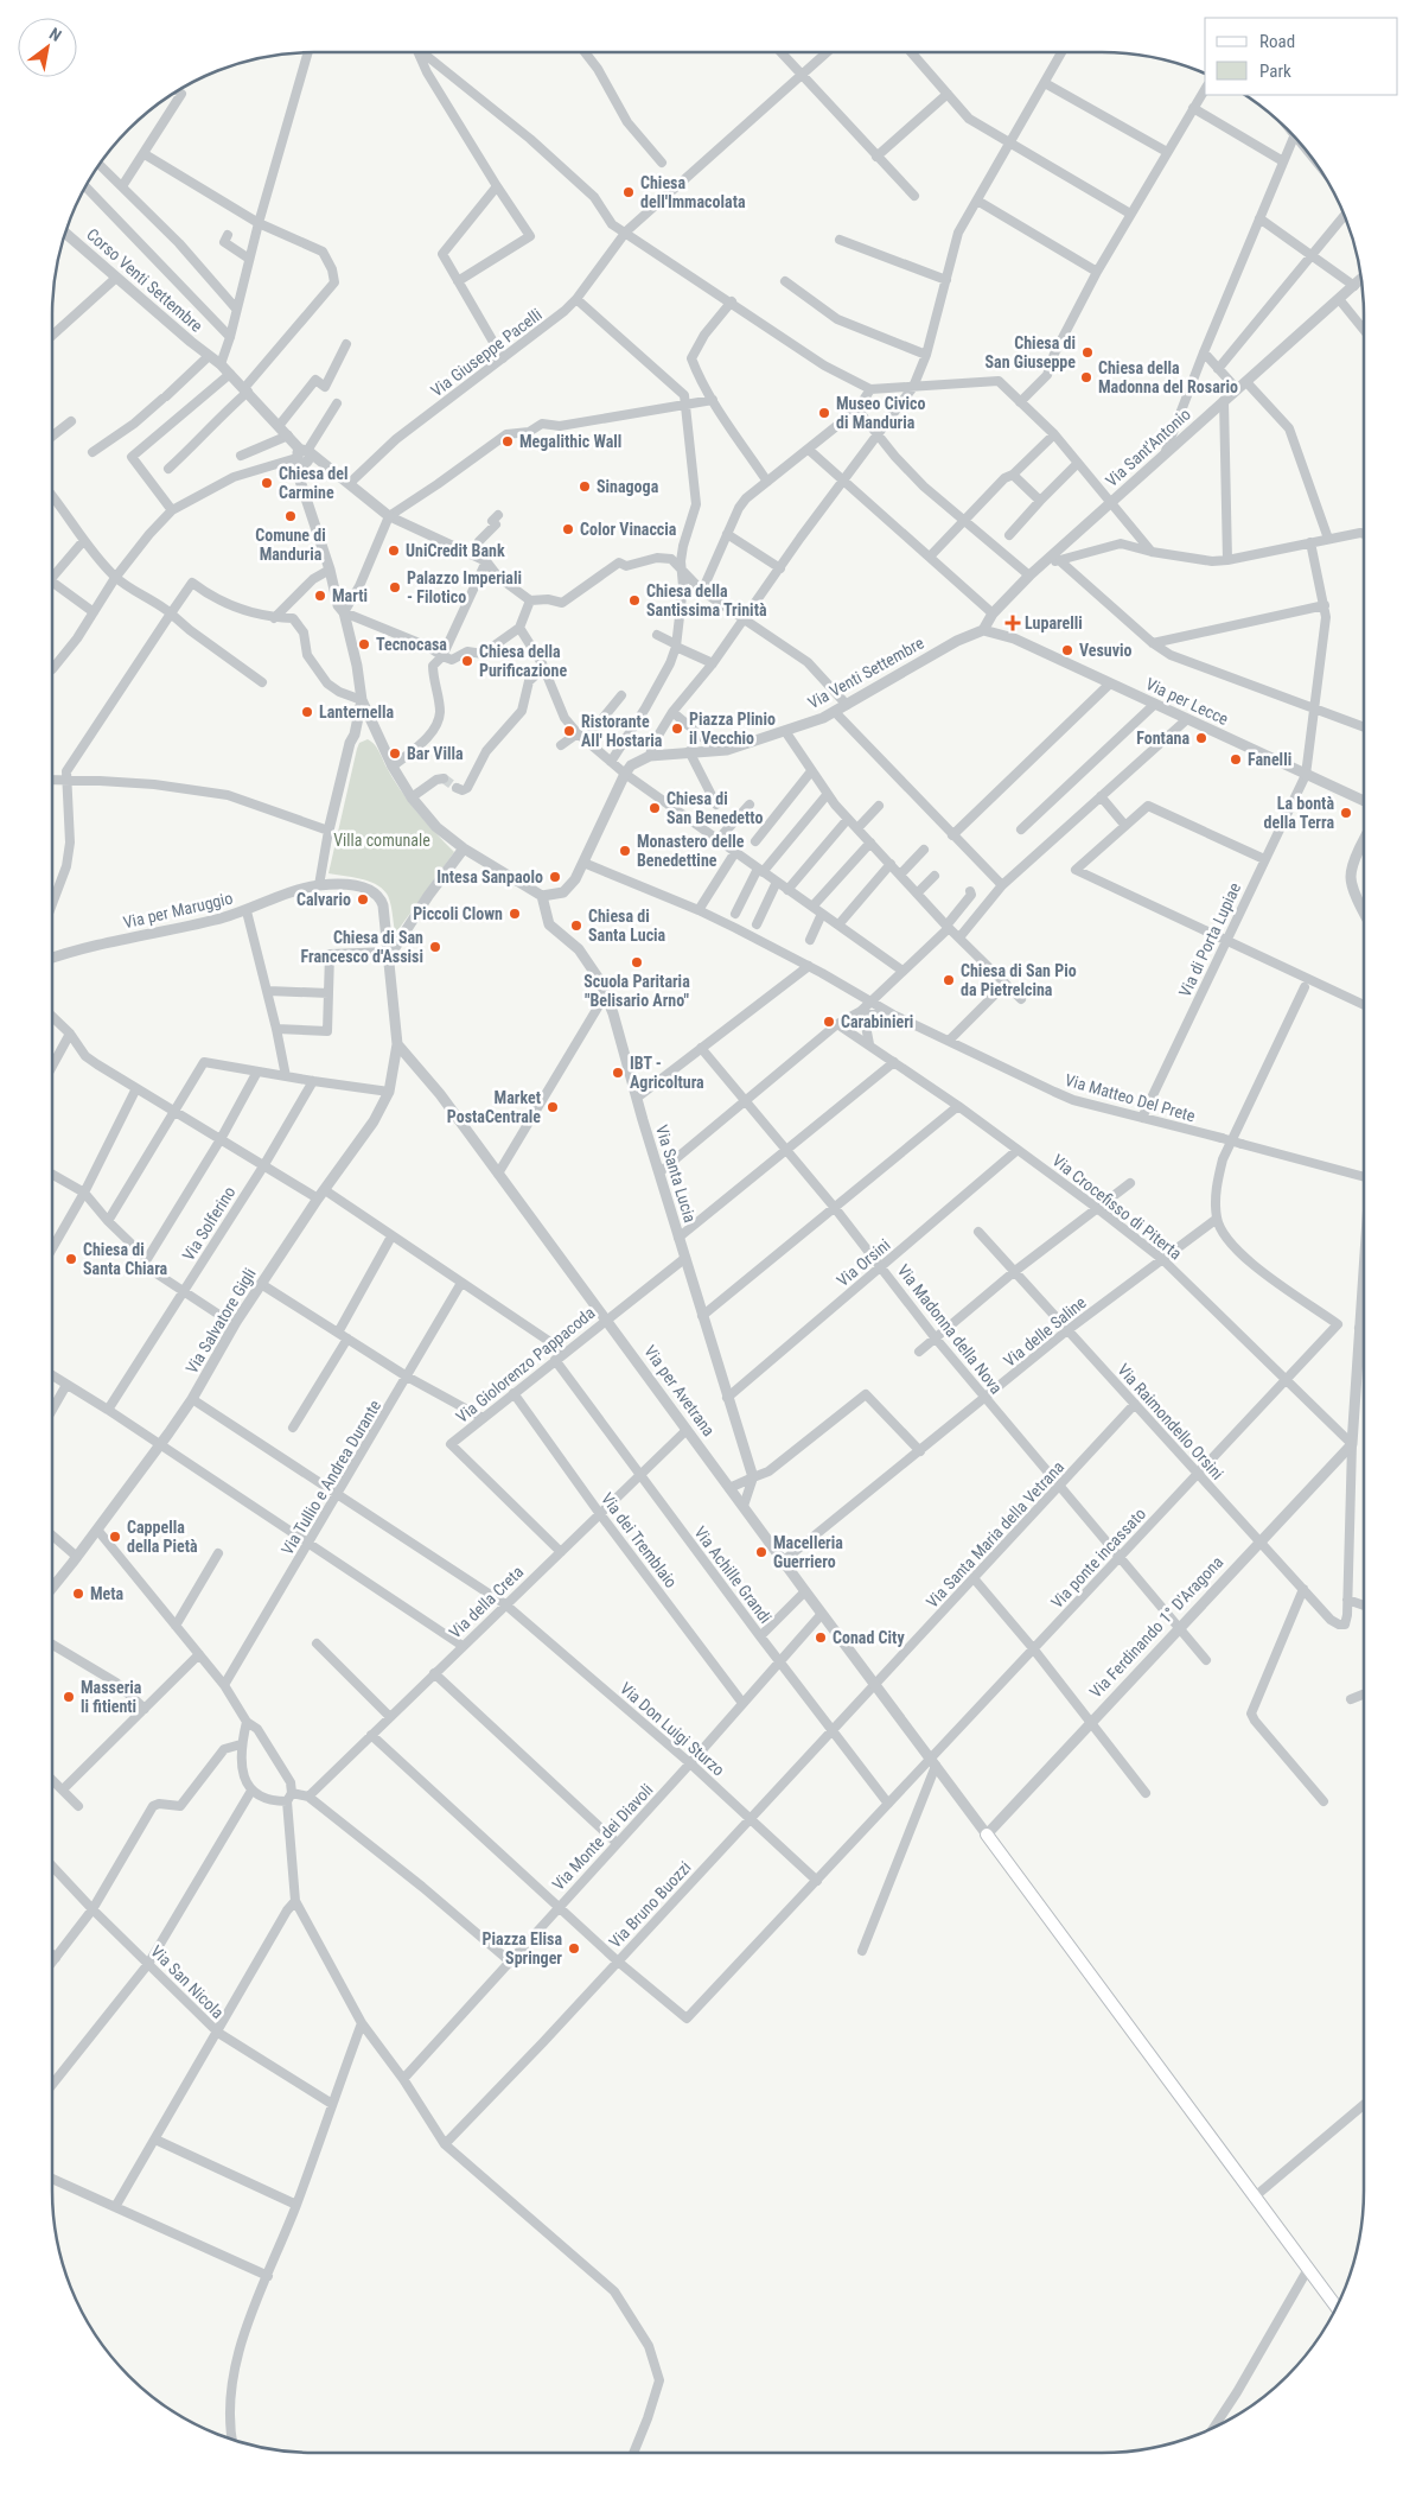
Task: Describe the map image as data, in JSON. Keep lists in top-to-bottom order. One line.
{"streets":{"street":["Corso Venti Settembre","Via Giuseppe Pacelli","Via Sant'Antonio","Via Venti Settembre","Via per Lecce","Via per Maruggio","Via di Porta Lupiae","Via Matteo Del Prete","Via Santa Lucia","Via Crocefisso di Piterta","Via Solferino","Via Orsini","Via Salvatore Gigli","Via Madonna della Nova","Via delle Saline","Via Giolorenzo Pappacoda","Via per Avetrana","Via Raimondello Orsini","Via Tullio e Andrea Durante","Via Santa Maria della Vetrana","Via dei Tremblaio","Via ponte incassato","Via Achille Grandi","Via della Creta","Via Ferdinando 1° D'Aragona","Via Don Luigi Sturzo","Via Monte dei Diavoli","Via Bruno Buozzi","Via San Nicola"]},"crossings":[["Via Sant'Antonio","Via Venti Settembre"],["Via Sant'Antonio","Via per Lecce"],["Via Venti Settembre","Via per Lecce"],["Via Venti Settembre","Via Matteo Del Prete"],["Via Venti Settembre","Via Santa Lucia"],["Via per Lecce","Via di Porta Lupiae"],["Via di Porta Lupiae","Via Matteo Del Prete"],["Via Santa Lucia","Via Orsini"],["Via Santa Lucia","Via Giolorenzo Pappacoda"],["Via Crocefisso di Piterta","Via Orsini"],["Via Crocefisso di Piterta","Via delle Saline"],["Via Crocefisso di Piterta","Via ponte incassato"],["Via Crocefisso di Piterta","Via Ferdinando 1° D'Aragona"],["Via Orsini","Via Madonna della Nova"],["Via Salvatore Gigli","Via per Avetrana"],["Via Salvatore Gigli","Via Don Luigi Sturzo"],["Via Madonna della Nova","Via delle Saline"],["Via Madonna della Nova","Via Santa Maria della Vetrana"],["Via Madonna della Nova","Via ponte incassato"],["Via Madonna della Nova","Via Ferdinando 1° D'Aragona"],["Via delle Saline","Via per Avetrana"],["Via delle Saline","Via Raimondello Orsini"],["Via delle Saline","Via ponte incassato"],["Via Giolorenzo Pappacoda","Via per Avetrana"],["Via Giolorenzo Pappacoda","Via dei Tremblaio"],["Via Giolorenzo Pappacoda","Via Achille Grandi"],["Via Giolorenzo Pappacoda","Via della Creta"],["Via per Avetrana","Via Santa Maria della Vetrana"],["Via per Avetrana","Via ponte incassato"],["Via per Avetrana","Via della Creta"],["Via per Avetrana","Via Ferdinando 1° D'Aragona"],["Via per Avetrana","Via Monte dei Diavoli"],["Via per Avetrana","Via Bruno Buozzi"],["Via Raimondello Orsini","Via Santa Maria della Vetrana"],["Via Raimondello Orsini","Via ponte incassato"],["Via Raimondello Orsini","Via Ferdinando 1° D'Aragona"],["Via Tullio e Andrea Durante","Via Don Luigi Sturzo"],["Via Santa Maria della Vetrana","Via Bruno Buozzi"],["Via dei Tremblaio","Via della Creta"],["Via dei Tremblaio","Via Monte dei Diavoli"],["Via ponte incassato","Via Achille Grandi"],["Via ponte incassato","Via Don Luigi Sturzo"],["Via ponte incassato","Via Bruno Buozzi"],["Via Achille Grandi","Via della Creta"],["Via Achille Grandi","Via Monte dei Diavoli"],["Via Achille Grandi","Via Bruno Buozzi"],["Via della Creta","Via Don Luigi Sturzo"],["Via Don Luigi Sturzo","Via Monte dei Diavoli"],["Via Don Luigi Sturzo","Via Bruno Buozzi"]],"parks":["Villa comunale"],"places":{"other":["Chiesa dell'Immacolata","Chiesa di San Giuseppe","Chiesa della Madonna del Rosario","Museo Civico di Manduria","Megalithic Wall","Chiesa del Carmine","Sinagoga","Comune di Manduria","Color Vinaccia","UniCredit Bank","Palazzo Imperiali - Filotico","Marti","Chiesa della Santissima Trinità","Tecnocasa","Vesuvio","Chiesa della Purificazione","Lanternella","Piazza Plinio il Vecchio","Ristorante All' Hostaria","Fontana","Bar Villa","Fanelli","Chiesa di San Benedetto","La bontà della Terra","Monastero delle Benedettine","Intesa Sanpaolo","Calvario","Piccoli Clown","Chiesa di Santa Lucia","Chiesa di San Francesco d'Assisi","Scuola Paritaria \"Belisario Arno\"","Chiesa di San Pio da Pietrelcina","Carabinieri","IBT - Agricoltura","Market PostaCentrale","Chiesa di Santa Chiara","Cappella della Pietà","Macelleria Guerriero","Meta","Conad City","Masseria li fitienti","Piazza Elisa Springer"],"health":["Luparelli"]},"legend":["Road","Park"],"north":"top right"}
